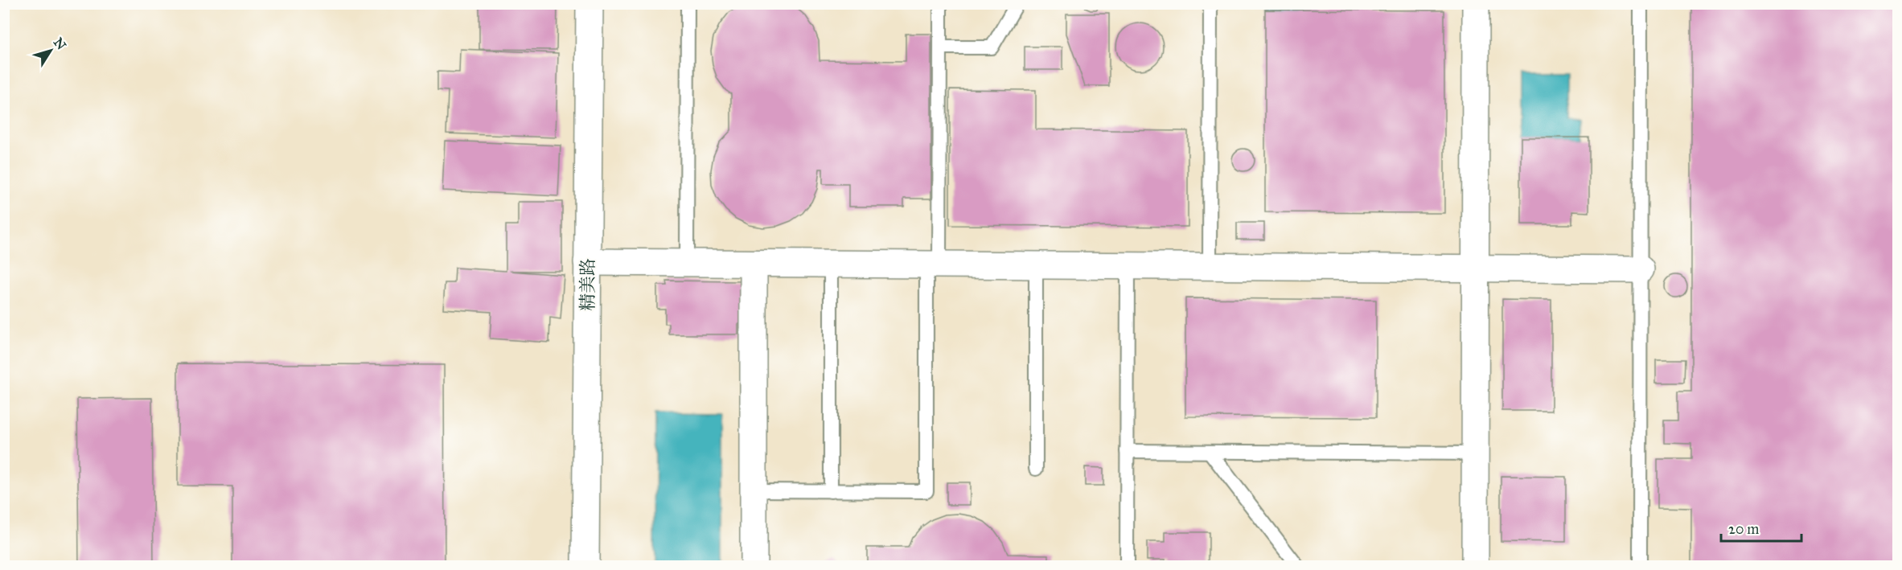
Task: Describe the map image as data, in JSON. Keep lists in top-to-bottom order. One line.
{"streets":{"street":["精美路"]},"scale_bar":"20 m","north":"top right"}
